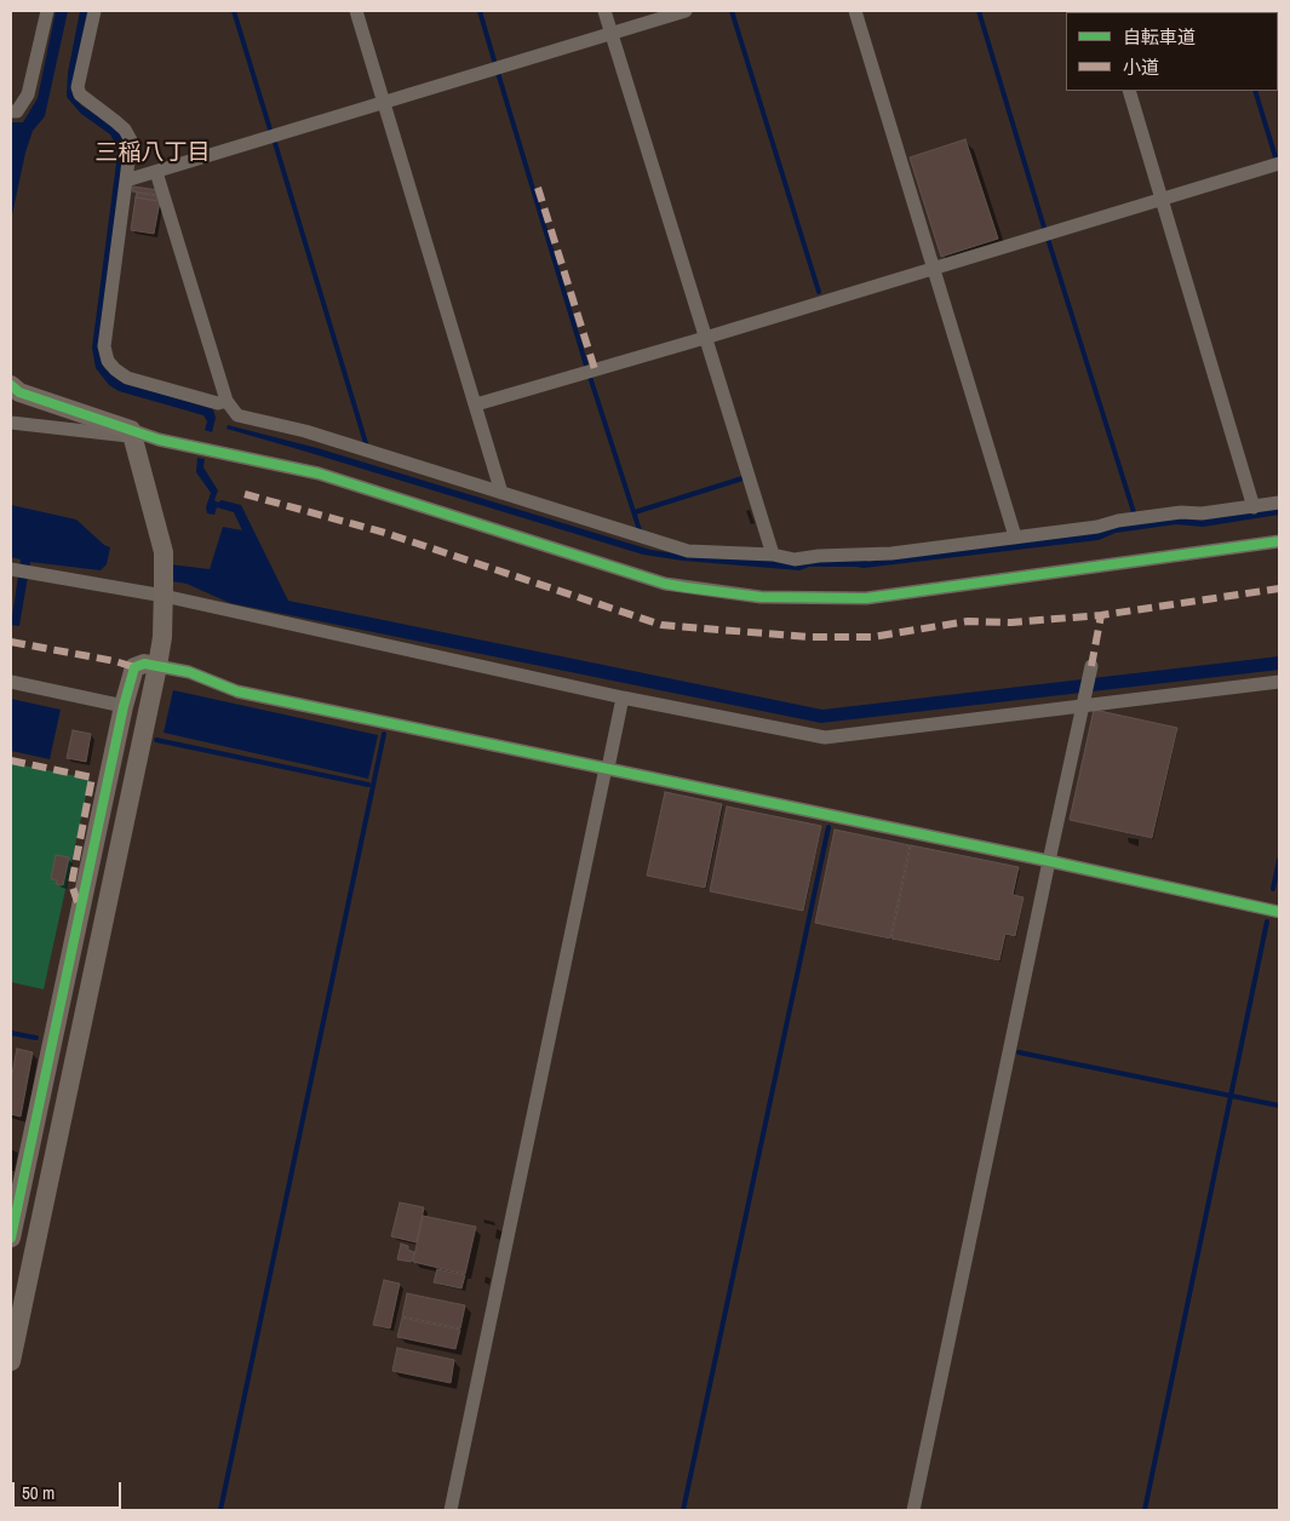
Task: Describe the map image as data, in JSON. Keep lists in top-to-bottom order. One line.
{"districts":["三稲八丁目"],"legend":["自転車道","小道"],"scale_bar":"50 m"}
